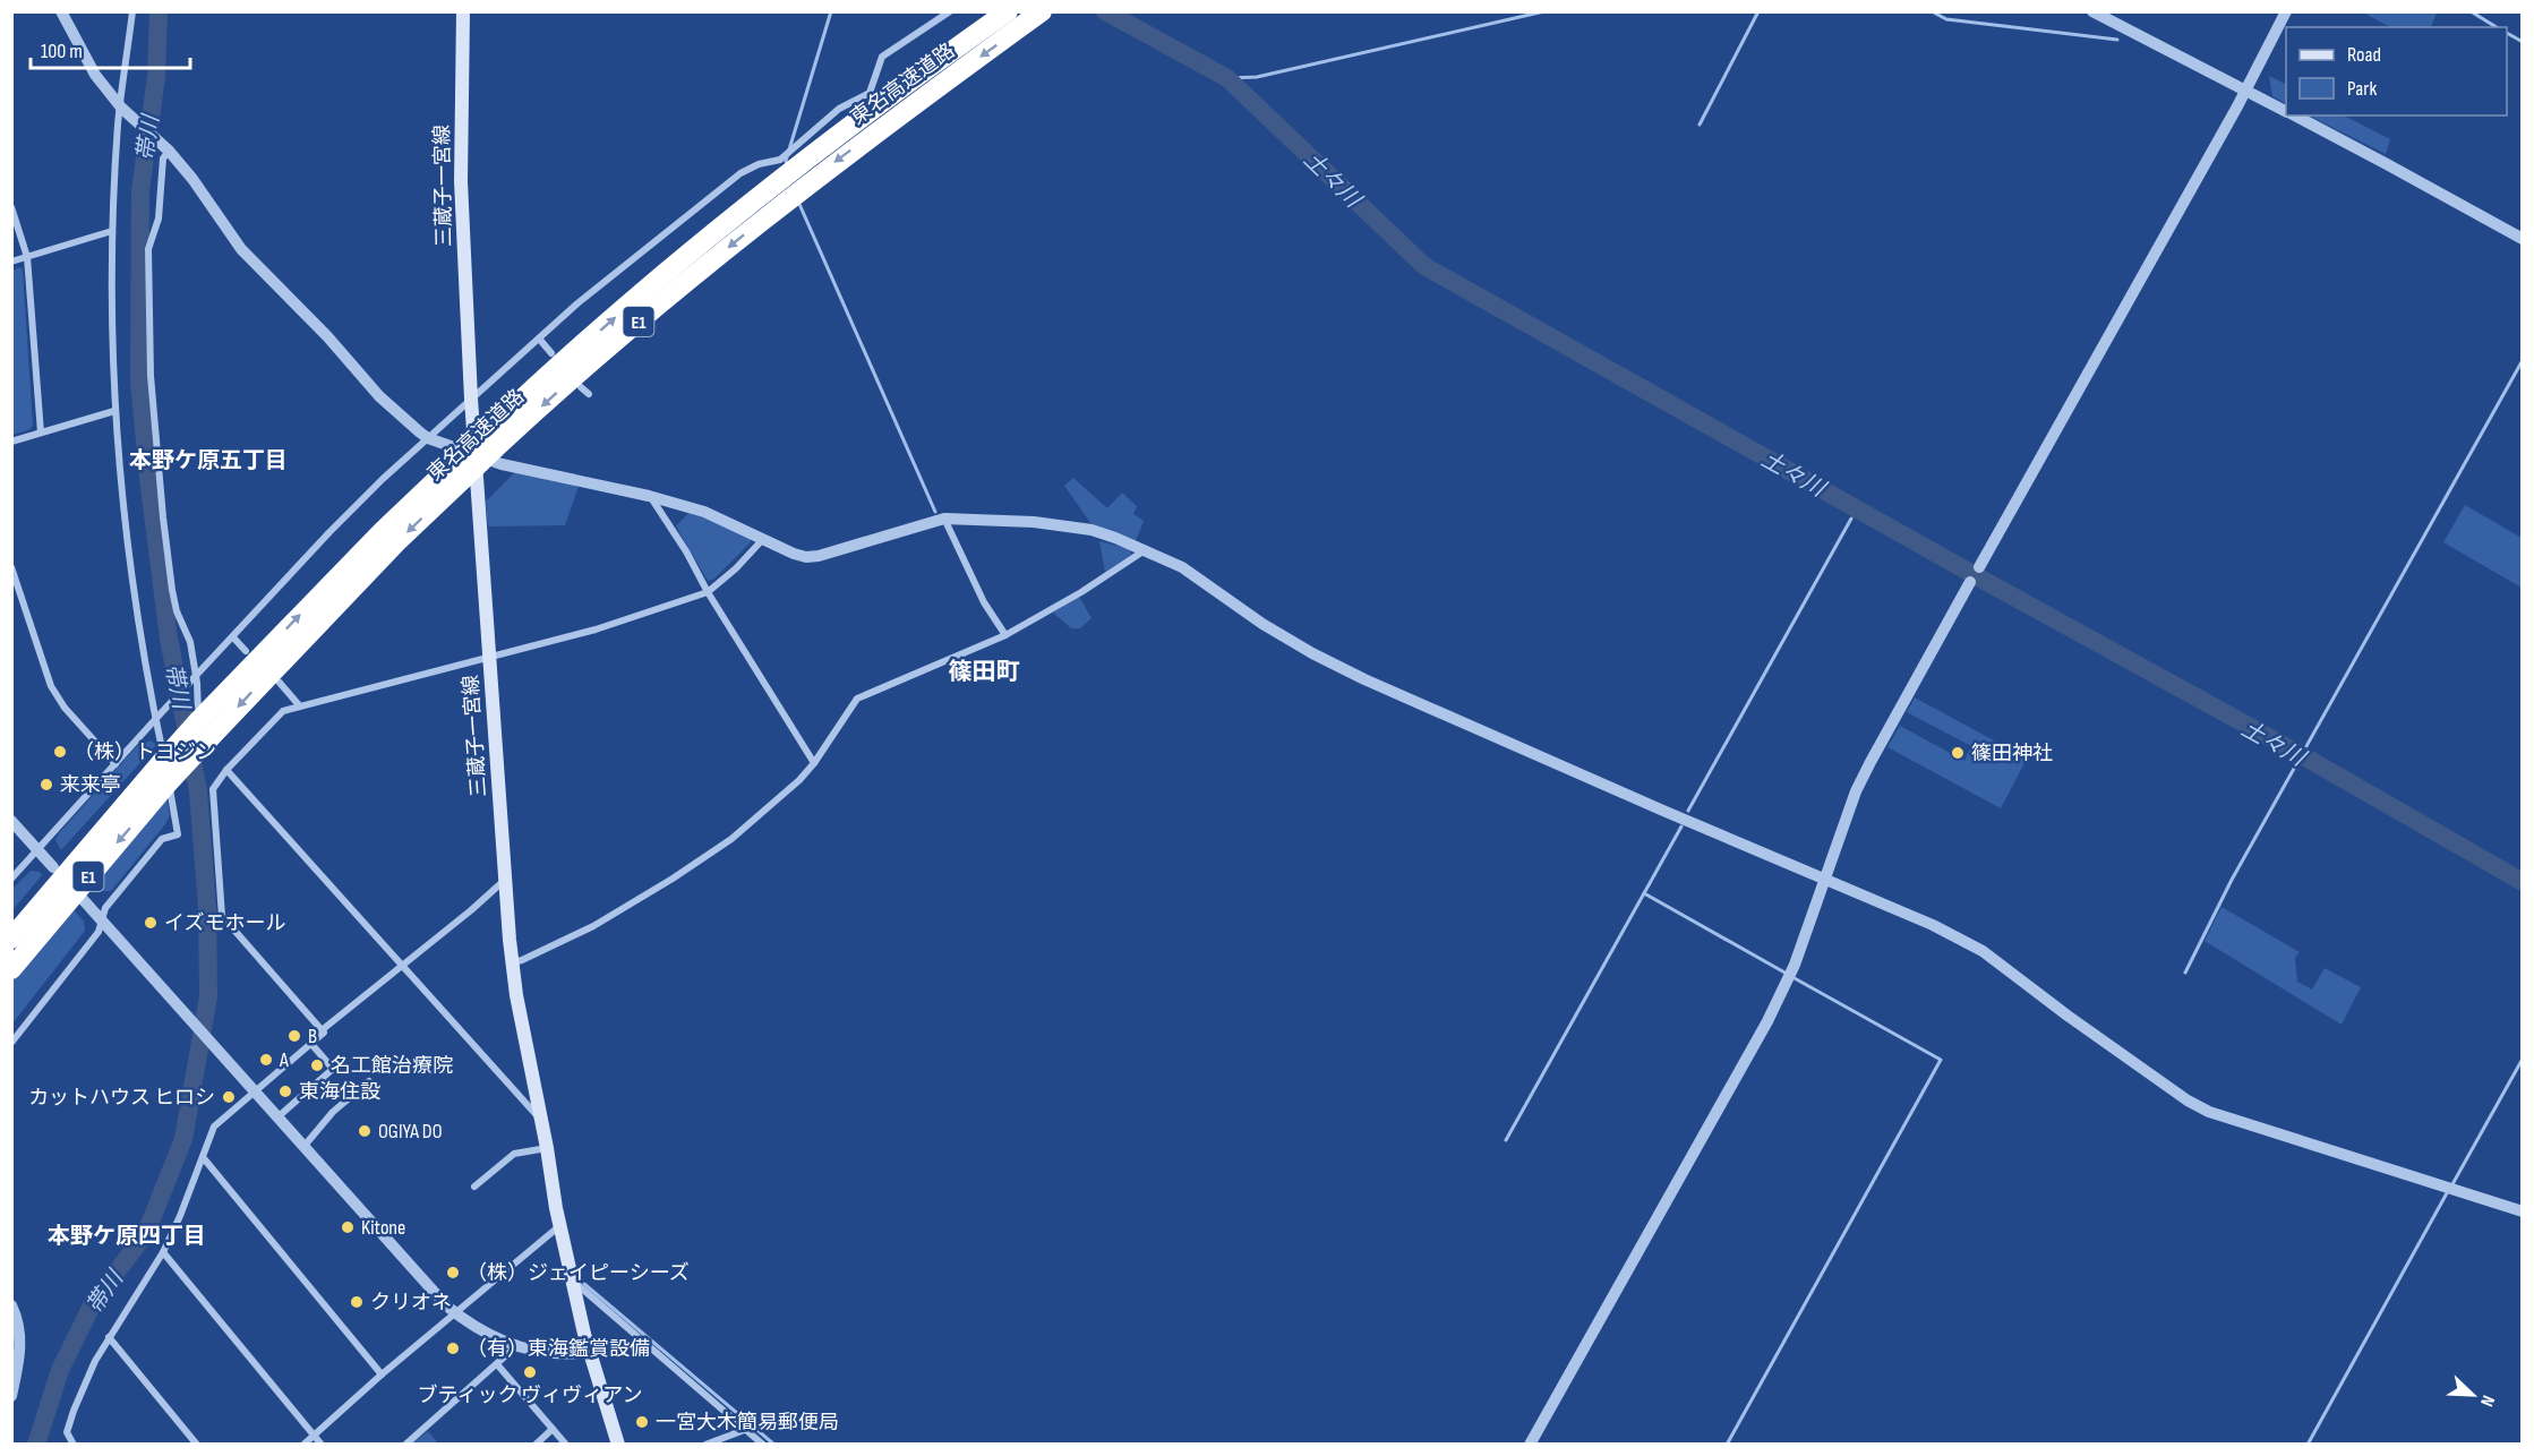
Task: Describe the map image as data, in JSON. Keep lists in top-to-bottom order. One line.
{"streets":{"highway":["東名高速道路","E1"],"main road":["三蔵子一宮線"]},"crossings":[["東名高速道路","三蔵子一宮線"]],"districts":["本野ケ原五丁目","篠田町","本野ケ原四丁目"],"water":["帯川","土々川"],"places":["（株）トヨジン","篠田神社","来来亭","イズモホール","B","A","名工館治療院","東海住設","カットハウス ヒロシ","OGIYA DO","Kitone","（株）ジェイピーシーズ","クリオネ","（有）東海鑑賞設備","ブティック ヴィヴィアン","一宮大木簡易郵便局"],"legend":["Road","Park"],"scale_bar":"100 m","north":"bottom right"}
